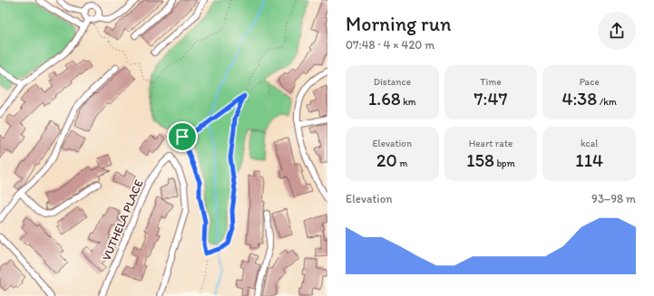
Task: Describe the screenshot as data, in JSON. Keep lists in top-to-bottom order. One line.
{"streets":{"street":["VUTHELA PLACE"]},"page":{"heading":["Morning run","07:48 · 4 × 420 m"],"stats":[["Distance","1.68 km"],["Time","7:47"],["Pace","4:38 /km"],["Elevation","20 m"],["Heart rate","158 bpm"],["kcal","114"]],"chart":["Elevation","93–98 m"]}}
